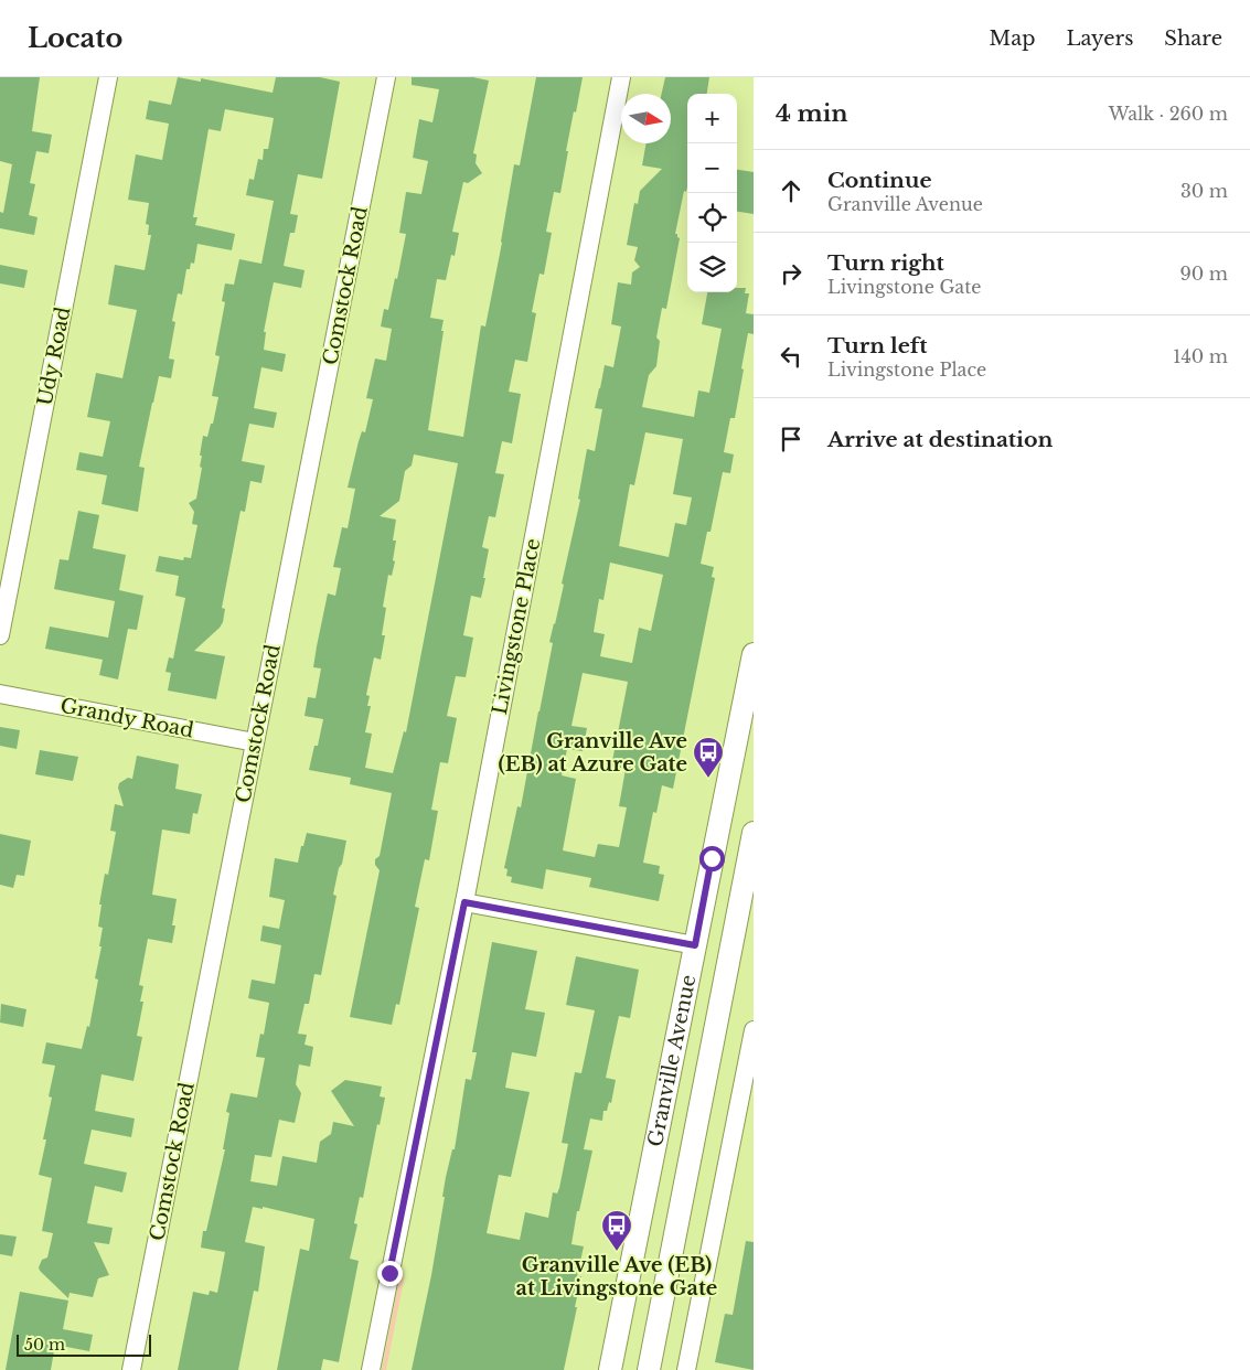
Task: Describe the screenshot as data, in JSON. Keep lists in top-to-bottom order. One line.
{"streets":{"main road":["Granville Avenue"],"street":["Comstock Road","Udy Road","Livingstone Place","Grandy Road"]},"crossings":[["Comstock Road","Grandy Road"]],"places":{"bus stop":["Granville Ave (EB) at Azure Gate","Granville Ave (EB) at Livingstone Gate"]},"scale_bar":"50 m","north":"right","page":{"header":"Locato","nav":["Map","Layers","Share"],"heading":["4 min","Walk · 260 m"],"map_buttons":["+","−"],"list":[["Continue","Granville Avenue","30 m"],["Turn right","Livingstone Gate","90 m"],["Turn left","Livingstone Place","140 m"],"Arrive at destination"],"scale":"50 m"}}
